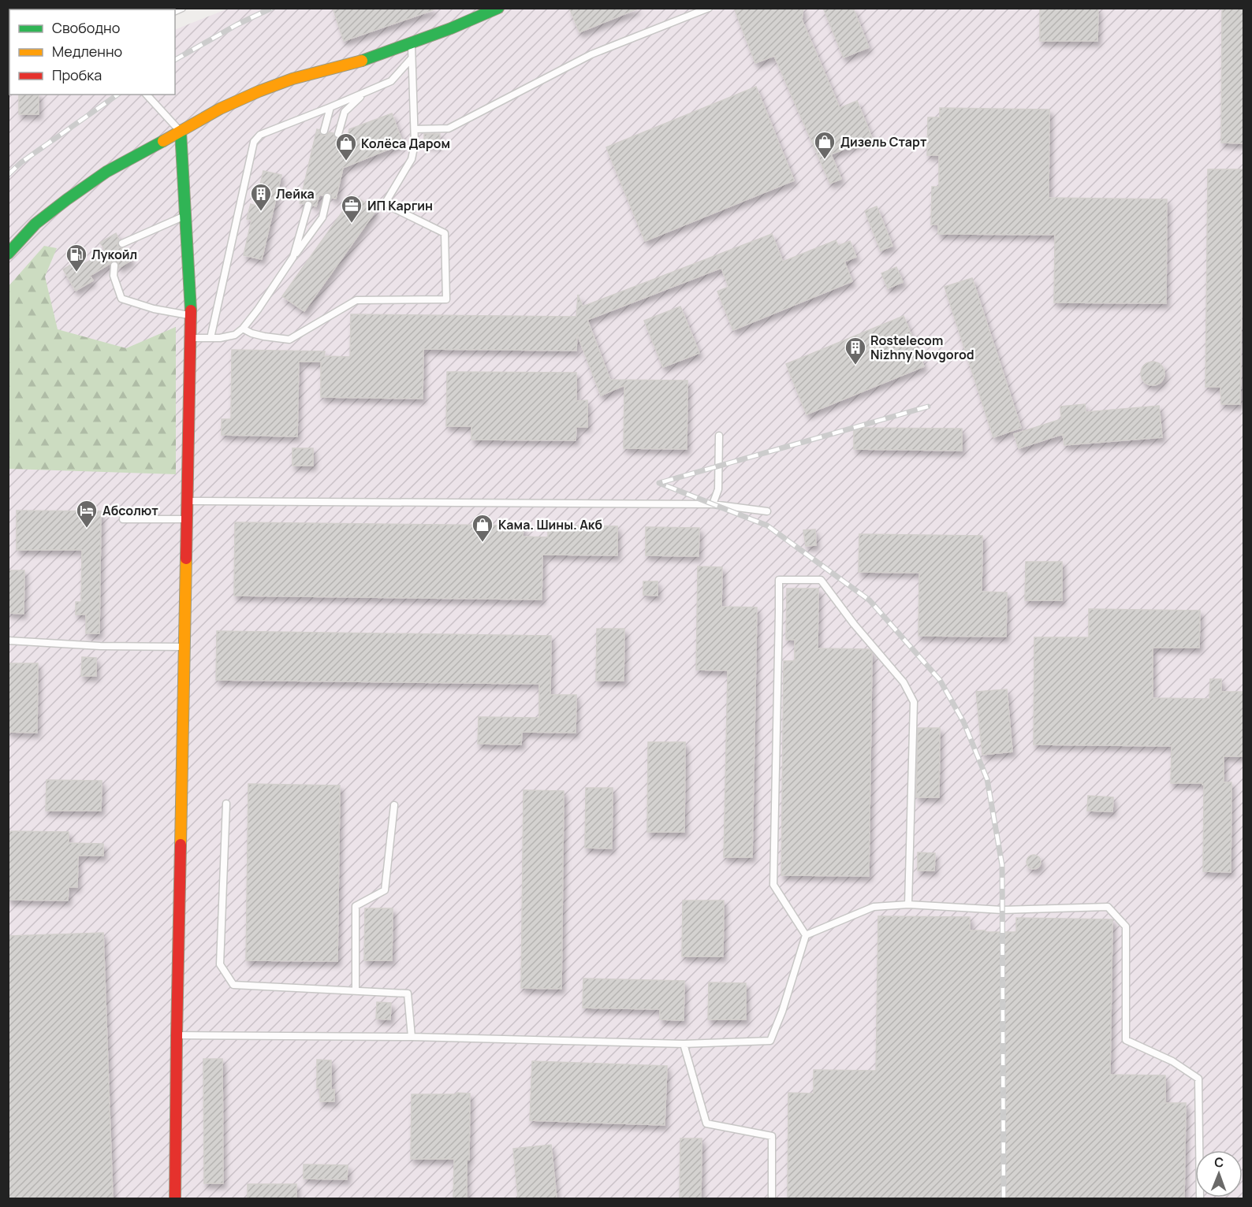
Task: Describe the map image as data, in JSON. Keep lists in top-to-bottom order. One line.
{"places":{"shop":["Дизель Старт","Колёса Даром","Кама. Шины. Акб"],"building":["Лейка","Rostelecom Nizhny Novgorod"],"office":["ИП Каргин"],"fuel station":["Лукойл"],"hotel":["Абсолют"]},"legend":["Свободно","Медленно","Пробка"],"north":"top"}
